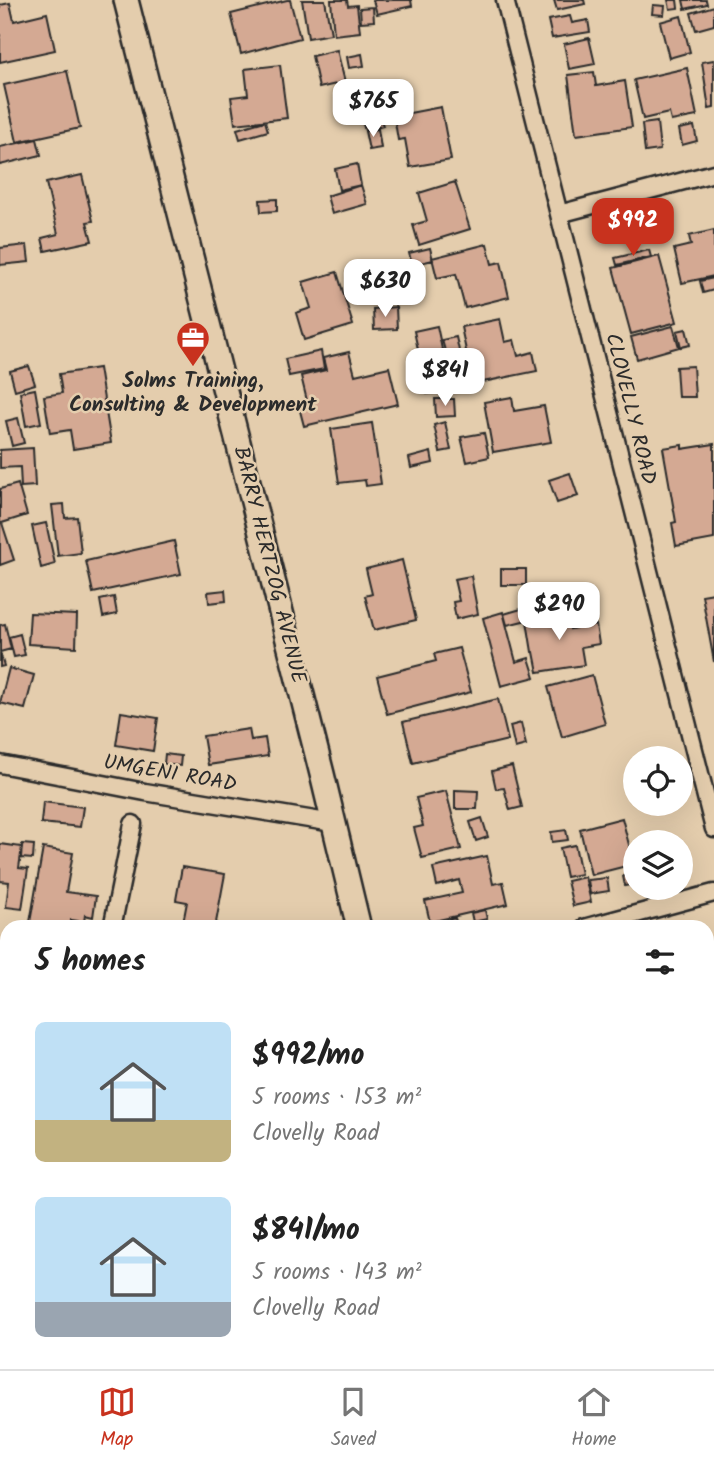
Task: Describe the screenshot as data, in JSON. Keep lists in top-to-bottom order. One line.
{"streets":{"main road":["BARRY HERTZOG AVENUE"],"street":["CLOVELLY ROAD","UMGENI ROAD"]},"crossings":[["BARRY HERTZOG AVENUE","UMGENI ROAD"]],"places":{"office":["Solms Training, Consulting & Development"]},"page":{"price":["$765","$992","$630","$841","$290"],"heading":"5 homes","list":[{"name":"$992/mo","note":"5 rooms · 153 m² · Clovelly Road"},{"name":"$841/mo","note":"5 rooms · 143 m² · Clovelly Road"}],"tabs":["Map","Saved","Home"]}}
